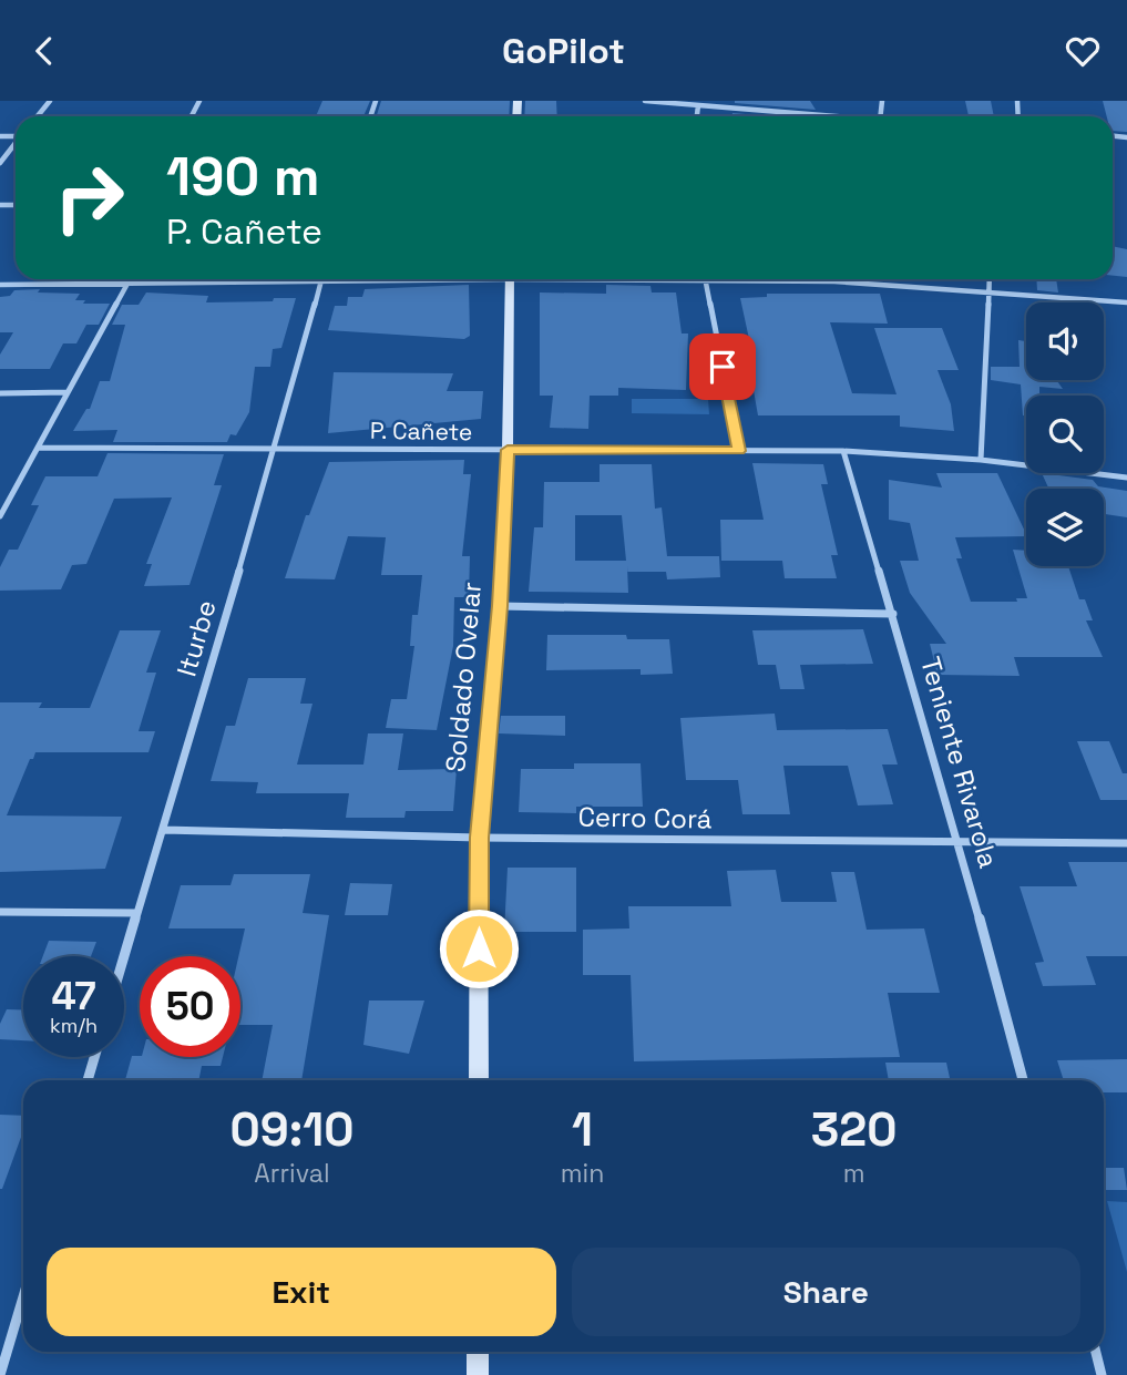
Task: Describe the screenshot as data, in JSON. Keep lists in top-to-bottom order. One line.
{"streets":{"main road":["Soldado Ovelar"],"street":["P. Cañete","Iturbe","Teniente Rivarola","Cerro Corá"]},"crossings":[["P. Cañete","Iturbe"],["P. Cañete","Soldado Ovelar"],["P. Cañete","Teniente Rivarola"],["Iturbe","Cerro Corá"],["Soldado Ovelar","Cerro Corá"],["Teniente Rivarola","Cerro Corá"]],"page":{"header":"GoPilot","turn":["190 m","P. Cañete"],"speed":"47 km/h","limit":"50","eta":["09:10","Arrival","1","min","320","m"],"buttons":["Exit","Share"]}}
